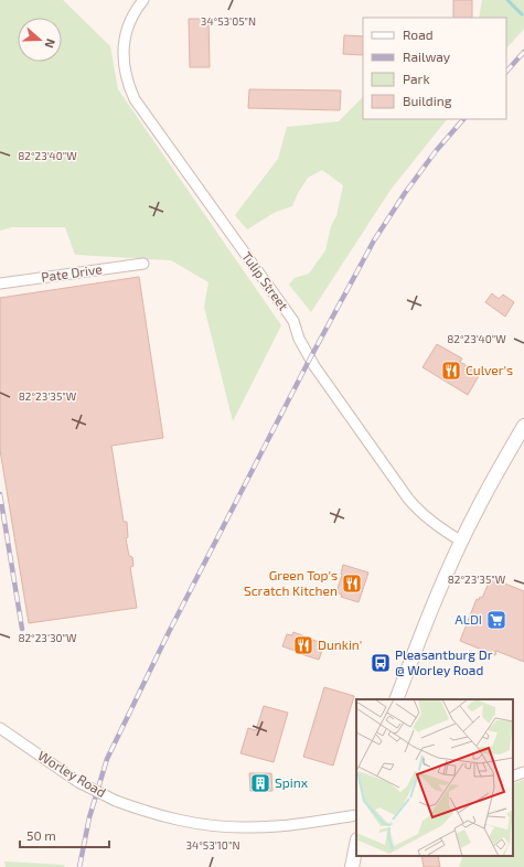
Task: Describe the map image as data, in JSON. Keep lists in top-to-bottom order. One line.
{"streets":{"street":["Pate Drive","Tulip Street","Worley Road"]},"places":{"restaurant":["Culver's","Green Top's Scratch Kitchen","Dunkin'"],"supermarket":["ALDI"],"bus stop":["Pleasantburg Dr @ Worley Road"],"building":["Spinx"]},"legend":["Road","Railway","Park","Building"],"scale_bar":"50 m","north":"right","coordinates":["34°53'05\"N","82°23'40\"W","82°23'35\"W","82°23'30\"W","34°53'10\"N"]}
